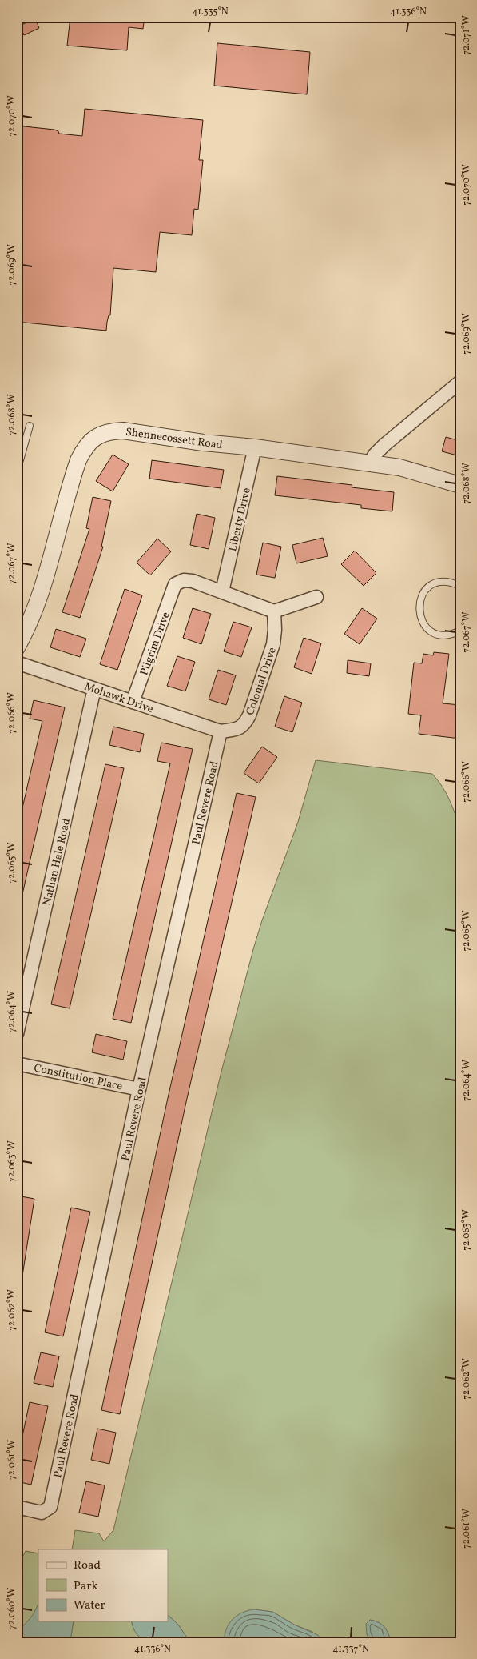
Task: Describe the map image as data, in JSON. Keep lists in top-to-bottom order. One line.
{"streets":{"street":["Shennecossett Road","Liberty Drive","Pilgrim Drive","Colonial Drive","Mohawk Drive","Paul Revere Road","Nathan Hale Road","Constitution Place"]},"crossings":[["Shennecossett Road","Liberty Drive"],["Liberty Drive","Pilgrim Drive"],["Pilgrim Drive","Mohawk Drive"],["Colonial Drive","Mohawk Drive"],["Colonial Drive","Paul Revere Road"],["Mohawk Drive","Paul Revere Road"],["Mohawk Drive","Nathan Hale Road"],["Paul Revere Road","Constitution Place"]],"legend":["Road","Park","Water"],"coordinates":["41.335°N","41.336°N","72.071°W","72.070°W","72.069°W","72.068°W","72.067°W","72.066°W","72.065°W","72.064°W","72.063°W","72.062°W","72.061°W","72.060°W","41.337°N"]}
